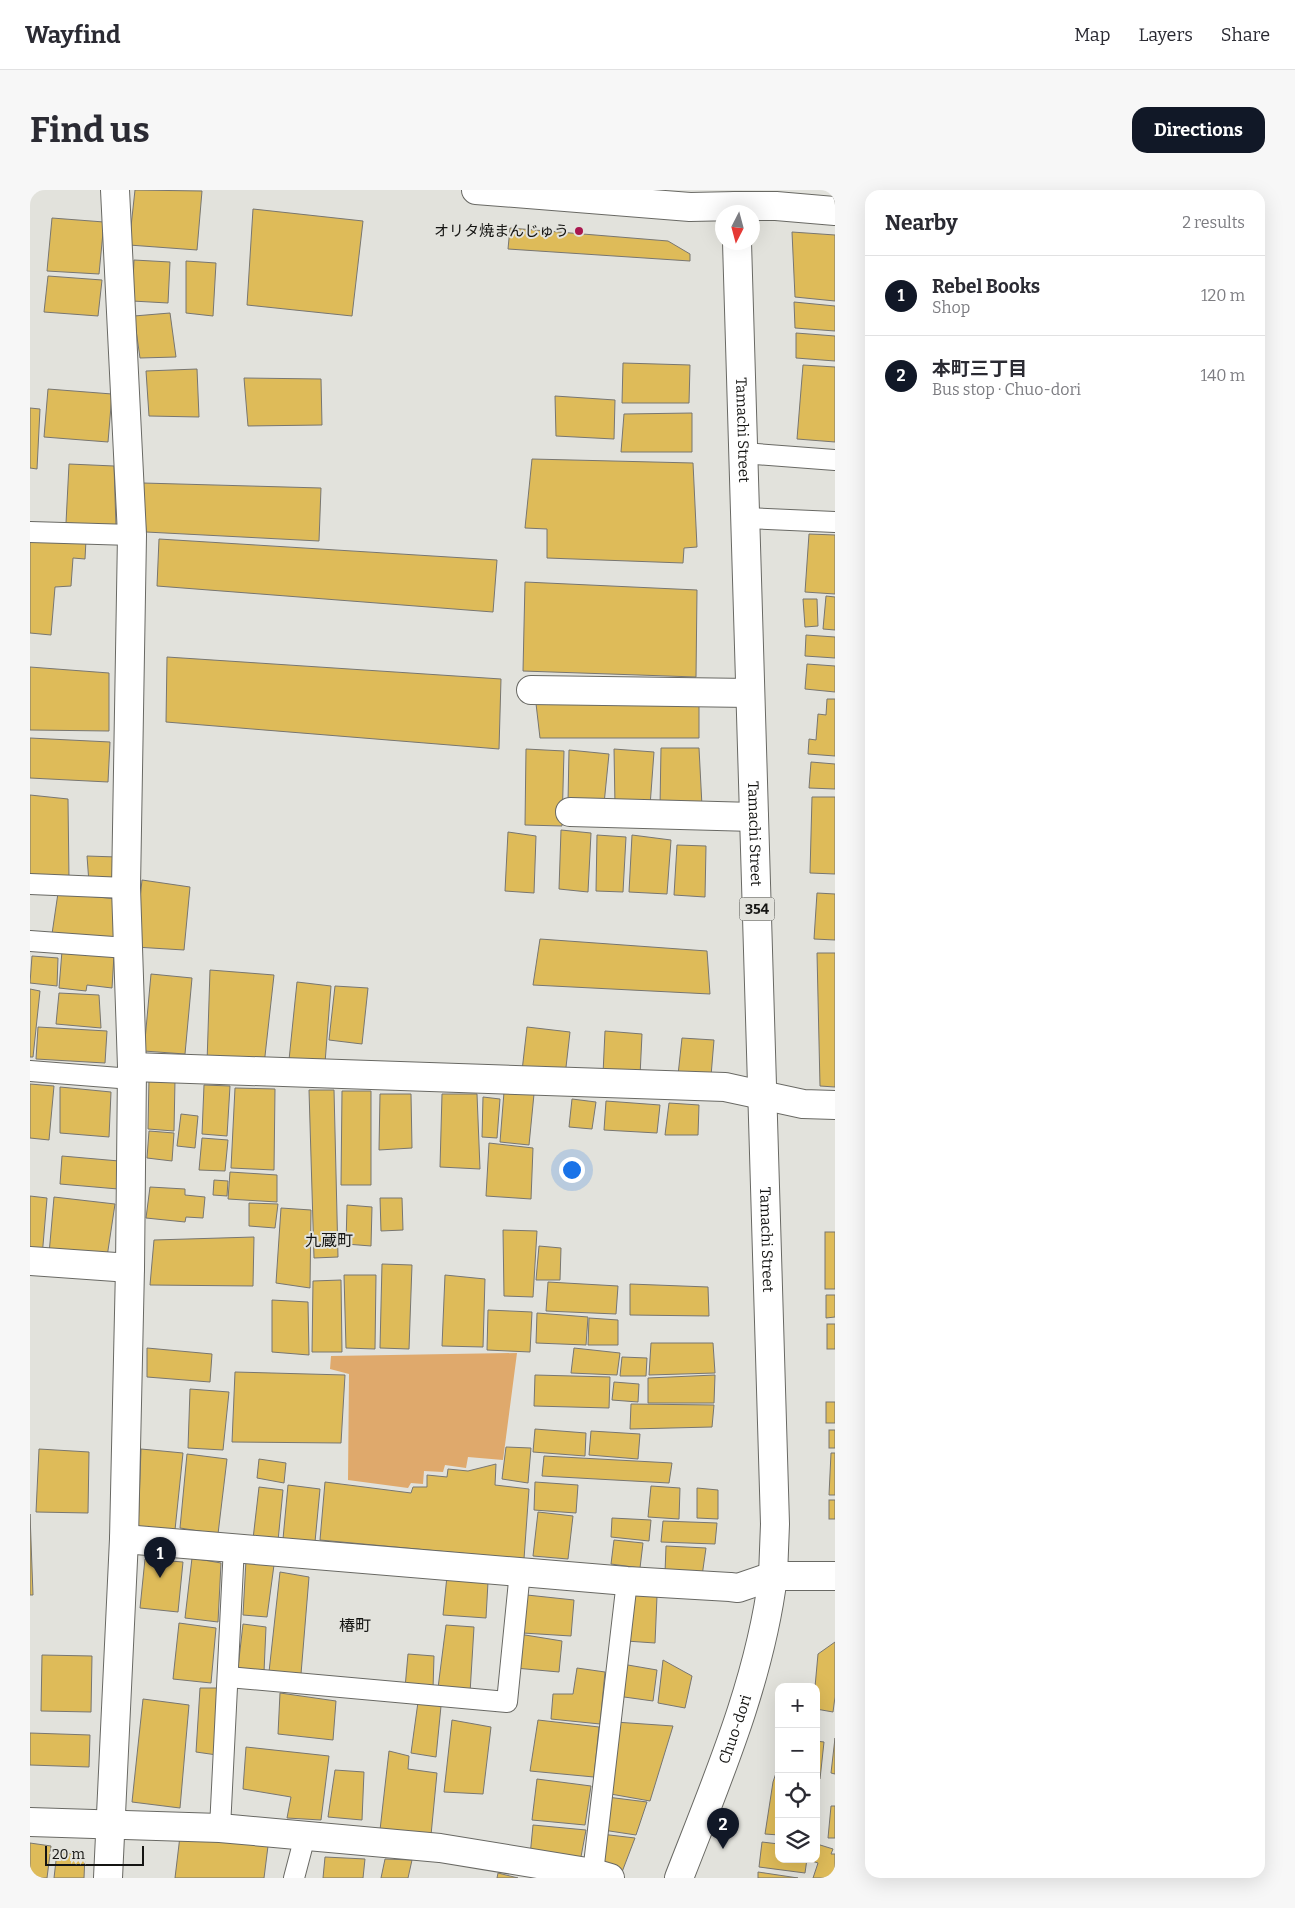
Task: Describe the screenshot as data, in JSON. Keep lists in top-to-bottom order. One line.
{"streets":{"main road":["Tamachi Street","354","Chuo-dori"]},"crossings":[["Tamachi Street","Chuo-dori"]],"districts":["九蔵町","椿町"],"places":["オリタ焼まんじゅう"],"scale_bar":"20 m","north":"bottom","page":{"header":"Wayfind","nav":["Map","Layers","Share"],"buttons":"Directions","title":"Find us","heading":["Nearby","2 results"],"list":[{"mark":"1","name":"Rebel Books","note":"Shop","value":"120 m"},{"mark":"2","name":"本町三丁目","note":"Bus stop · Chuo-dori","value":"140 m"}],"pins":["1","2"],"map_buttons":["+","−"],"scale":"20 m"}}
